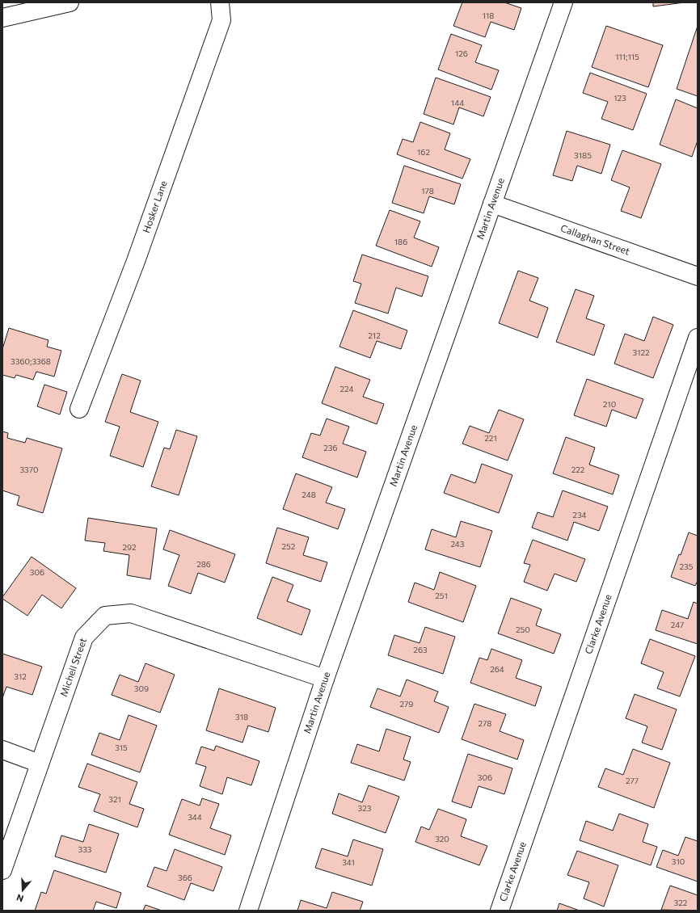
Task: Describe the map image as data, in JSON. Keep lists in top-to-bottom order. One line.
{"streets":{"street":["Hosker Lane","Martin Avenue","Callaghan Street","Clarke Avenue","Michell Street"]},"crossings":[["Martin Avenue","Callaghan Street"],["Martin Avenue","Michell Street"]],"house_numbers":["118","126","111;115","123","144","162","3185","178","186","212","3122","3360;3368","224","210","221","236","3370","222","248","234","243","252","292","286","235","306","251","247","250","263","264","312","309","279","318","278","315","306","277","321","323","344","320","333","310","341","366","322"],"north":"bottom"}
